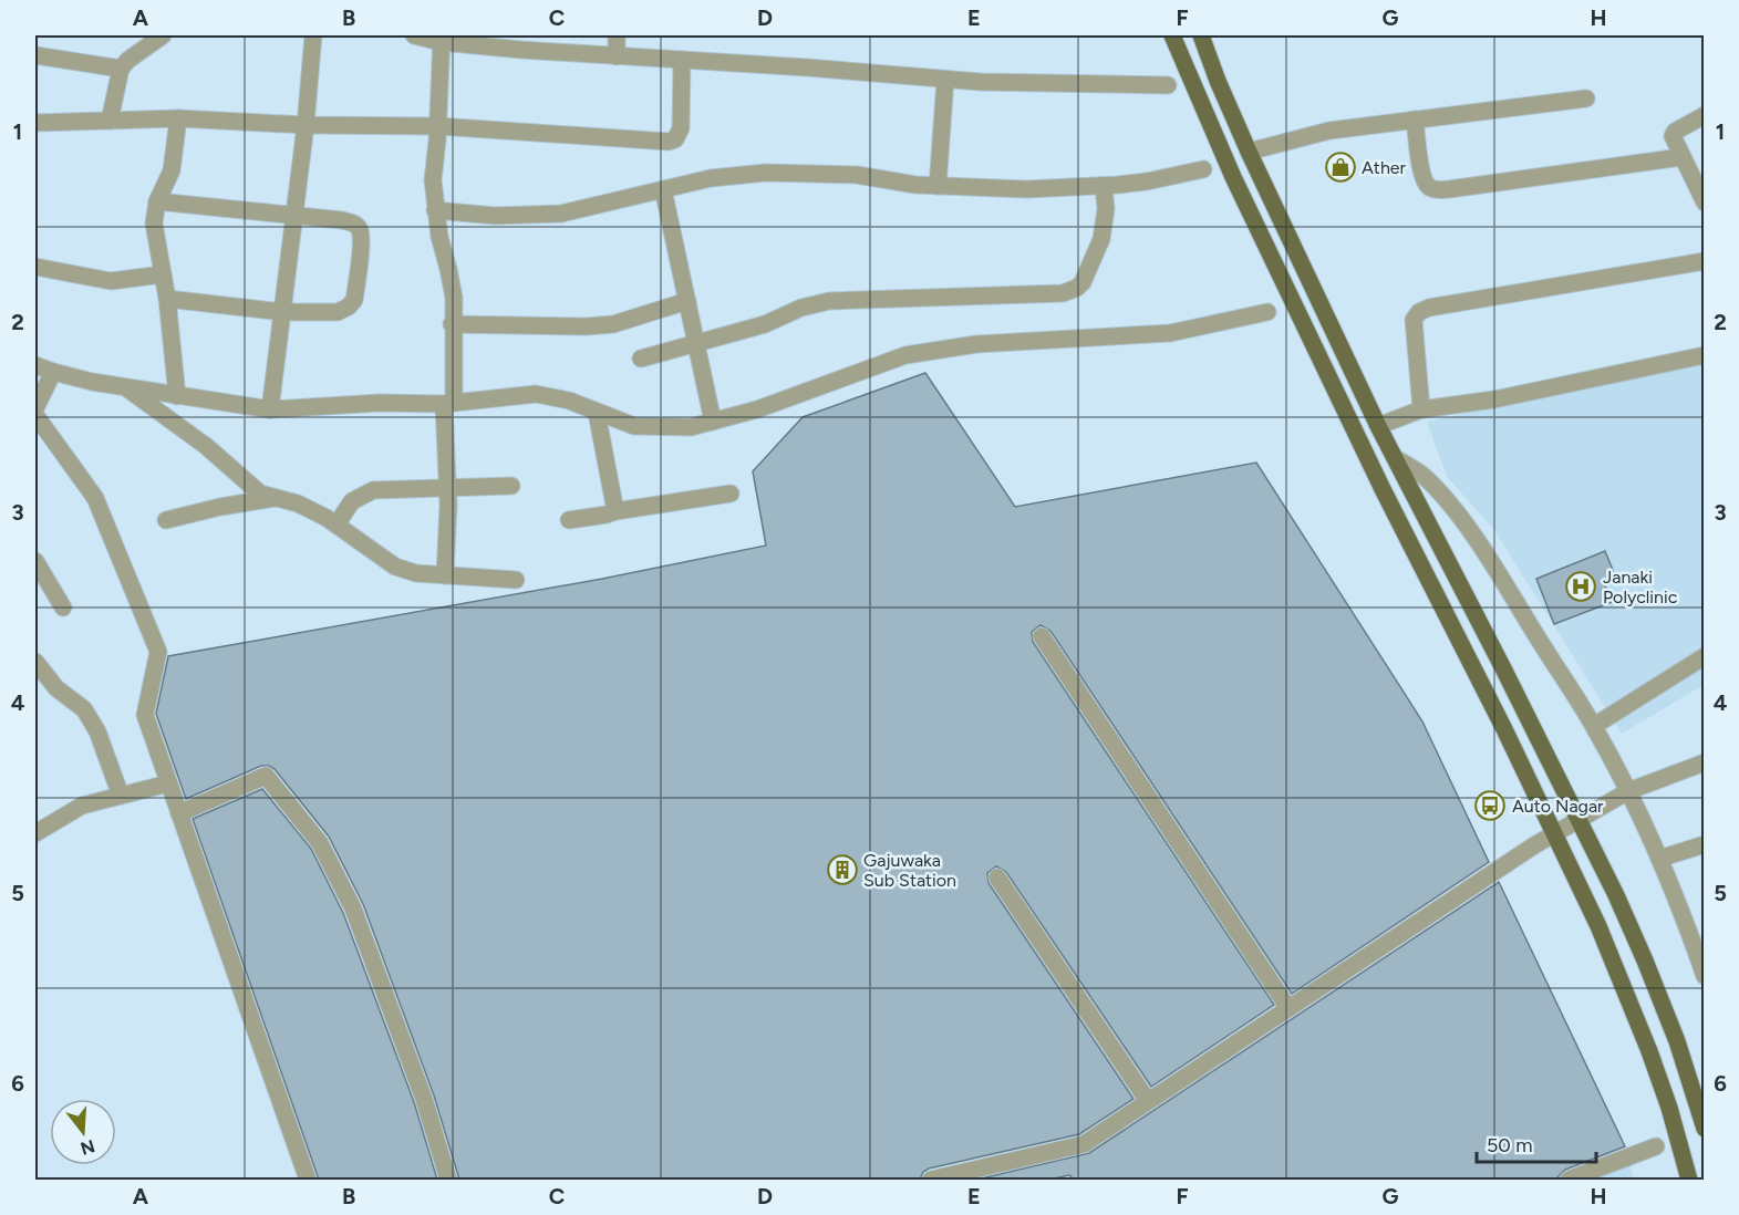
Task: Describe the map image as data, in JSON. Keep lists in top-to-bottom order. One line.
{"places":{"shop":["Ather"],"hospital":["Janaki Polyclinic"],"bus stop":["Auto Nagar"],"building":["Gajuwaka Sub Station"]},"scale_bar":"50 m","north":"bottom","grid":{"columns":["A","B","C","D","E","F","G","H"],"rows":["1","2","3","4","5","6"]}}
